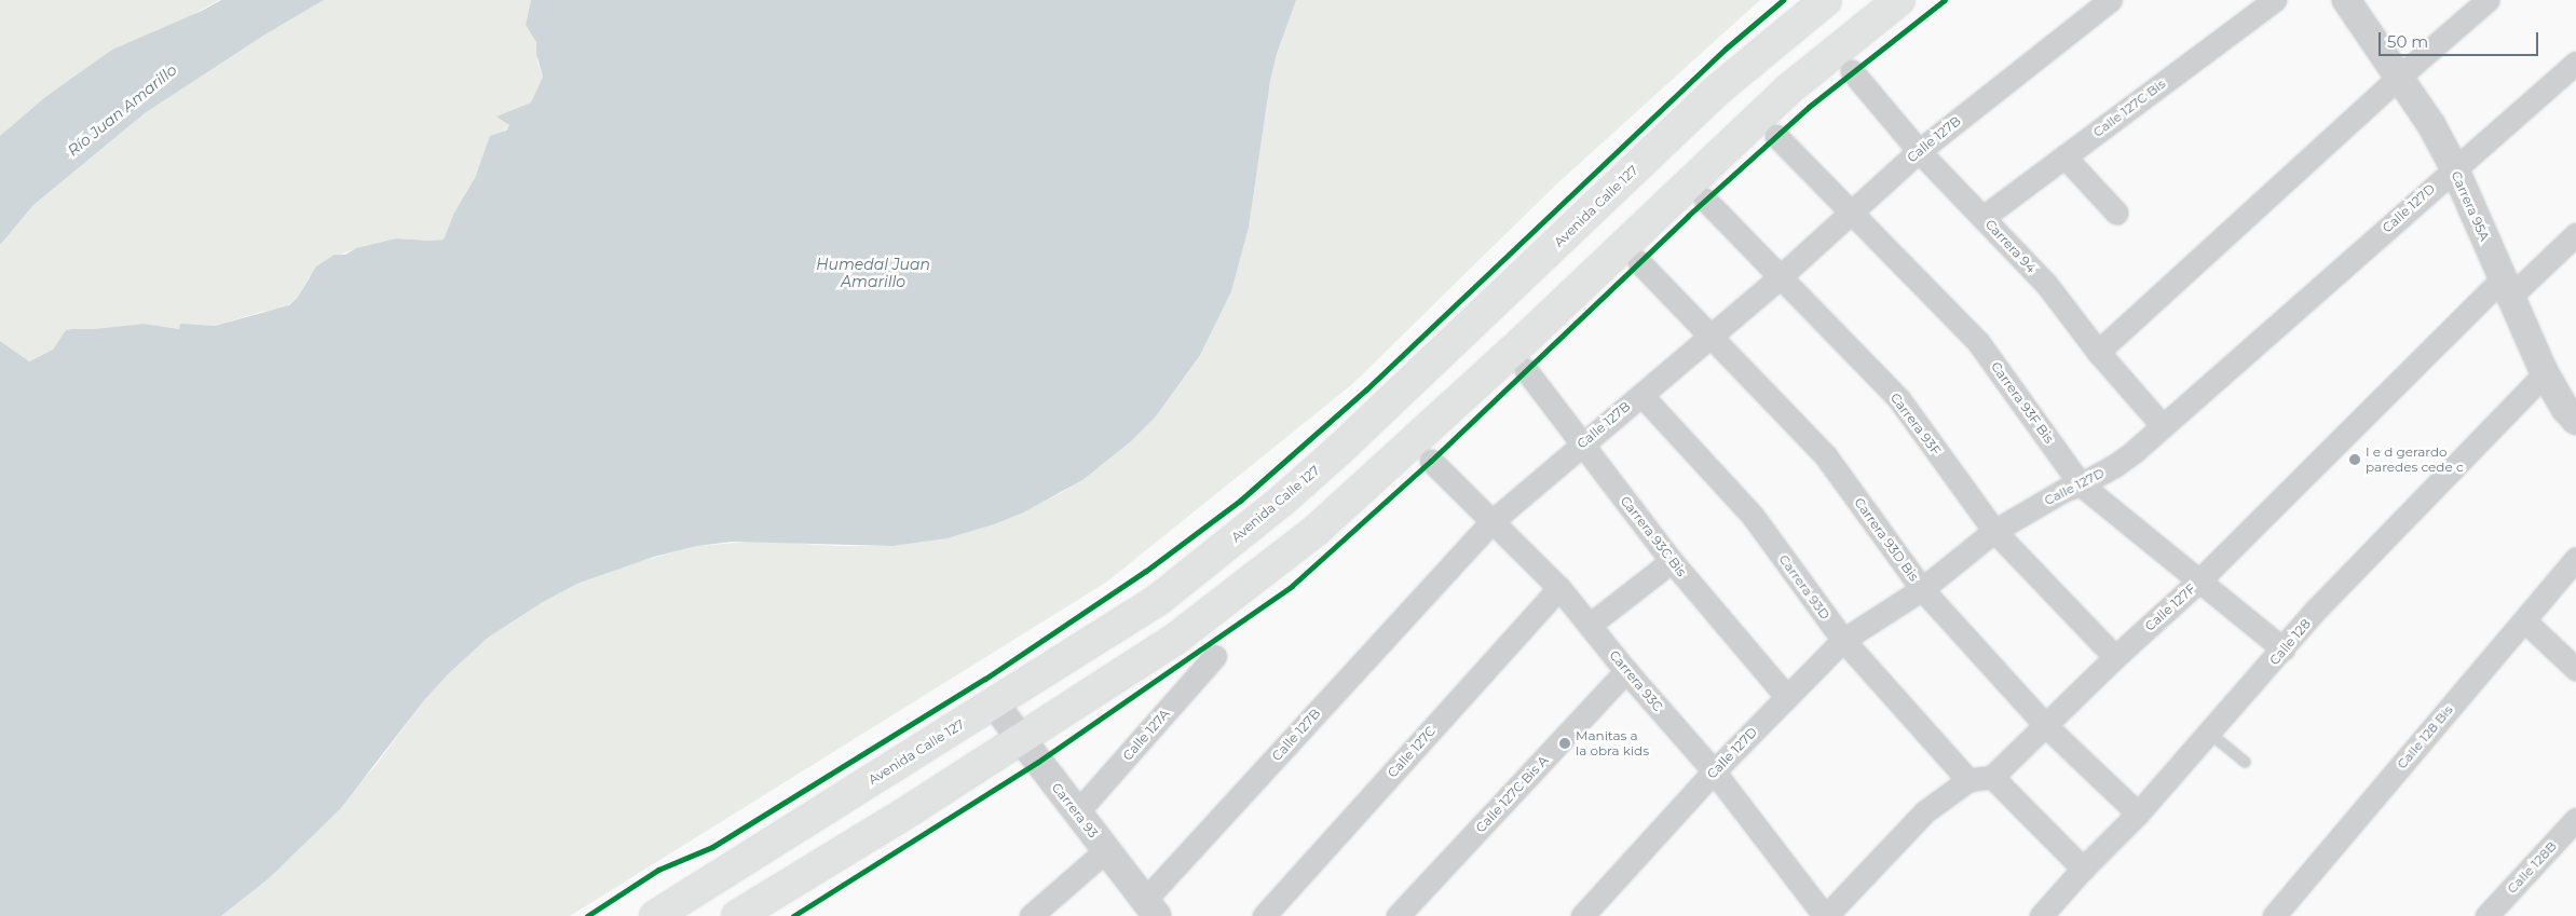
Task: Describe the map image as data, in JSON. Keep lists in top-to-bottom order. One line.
{"streets":{"main road":["Avenida Calle 127"],"street":["Calle 127C Bis","Calle 127B","Carrera 95A","Calle 127D","Carrera 94","Carrera 93F Bis","Carrera 93F","Carrera 93C Bis","Carrera 93D Bis","Carrera 93D","Calle 127F","Calle 128","Carrera 93C","Calle 127A","Calle 128 Bis","Calle 127C","Calle 127C Bis A","Carrera 93","Calle 128B"]},"crossings":[["Calle 127C Bis","Carrera 94"],["Calle 127B","Carrera 94"],["Calle 127B","Carrera 93F Bis"],["Calle 127B","Carrera 93F"],["Calle 127B","Carrera 93C Bis"],["Calle 127B","Carrera 93D Bis"],["Calle 127B","Carrera 93D"],["Calle 127B","Carrera 93C"],["Calle 127B","Carrera 93"],["Avenida Calle 127","Carrera 93"],["Carrera 95A","Calle 127D"],["Carrera 95A","Calle 127F"],["Carrera 95A","Calle 128"],["Calle 127D","Carrera 94"],["Calle 127D","Carrera 93F Bis"],["Calle 127D","Carrera 93F"],["Calle 127D","Carrera 93C Bis"],["Calle 127D","Carrera 93D Bis"],["Calle 127D","Carrera 93D"],["Calle 127D","Carrera 93C"],["Carrera 93F Bis","Calle 127F"],["Carrera 93F Bis","Calle 128"],["Carrera 93F","Calle 127F"],["Carrera 93D Bis","Calle 127F"],["Carrera 93D Bis","Calle 128"],["Carrera 93C","Calle 127C"],["Carrera 93C","Calle 127C Bis A"],["Calle 127A","Carrera 93"]],"water":["Río Juan Amarillo","Humedal Juan Amarillo"],"places":["I e d gerardo paredes cede c","Manitas a la obra kids"],"scale_bar":"50 m"}
